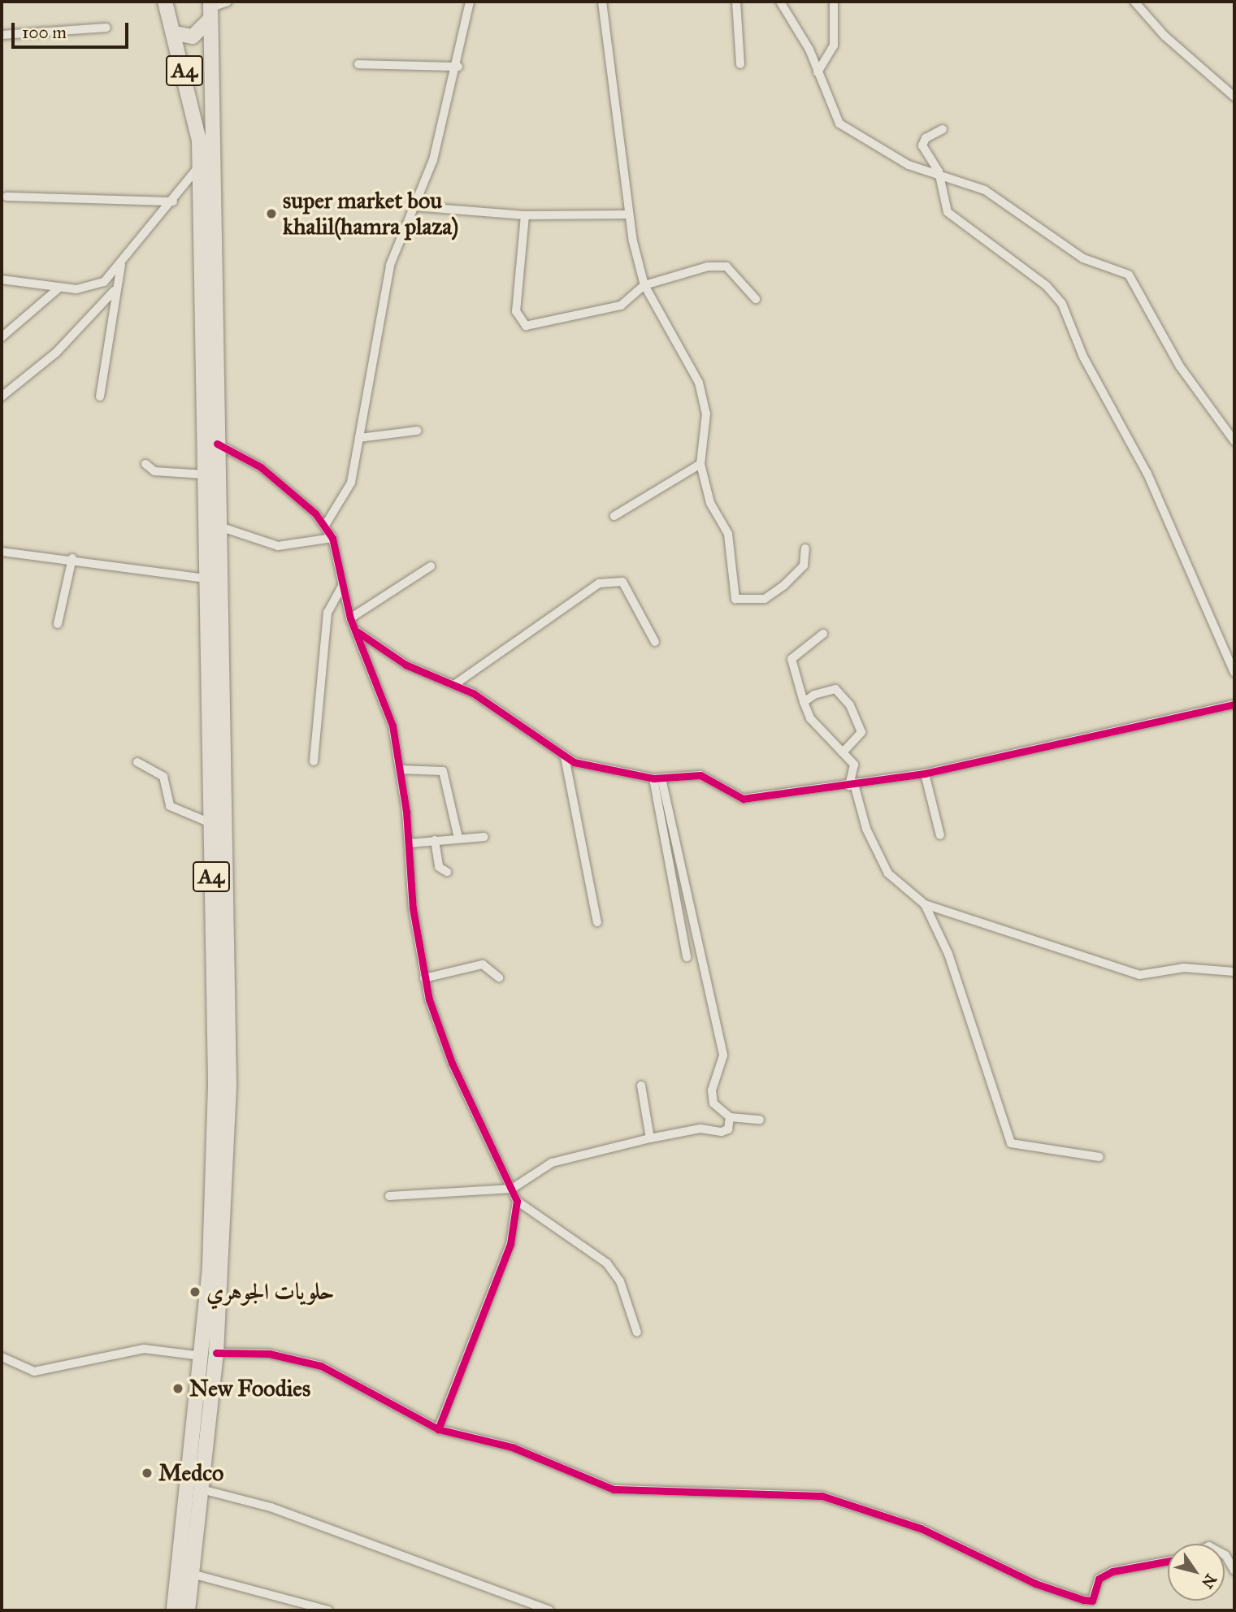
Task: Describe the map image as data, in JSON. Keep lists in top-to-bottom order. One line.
{"streets":{"highway":["A4"]},"places":["super market bou khalil(hamra plaza)","حلويات الجوهري","New Foodies","Medco"],"scale_bar":"100 m","north":"bottom right"}
